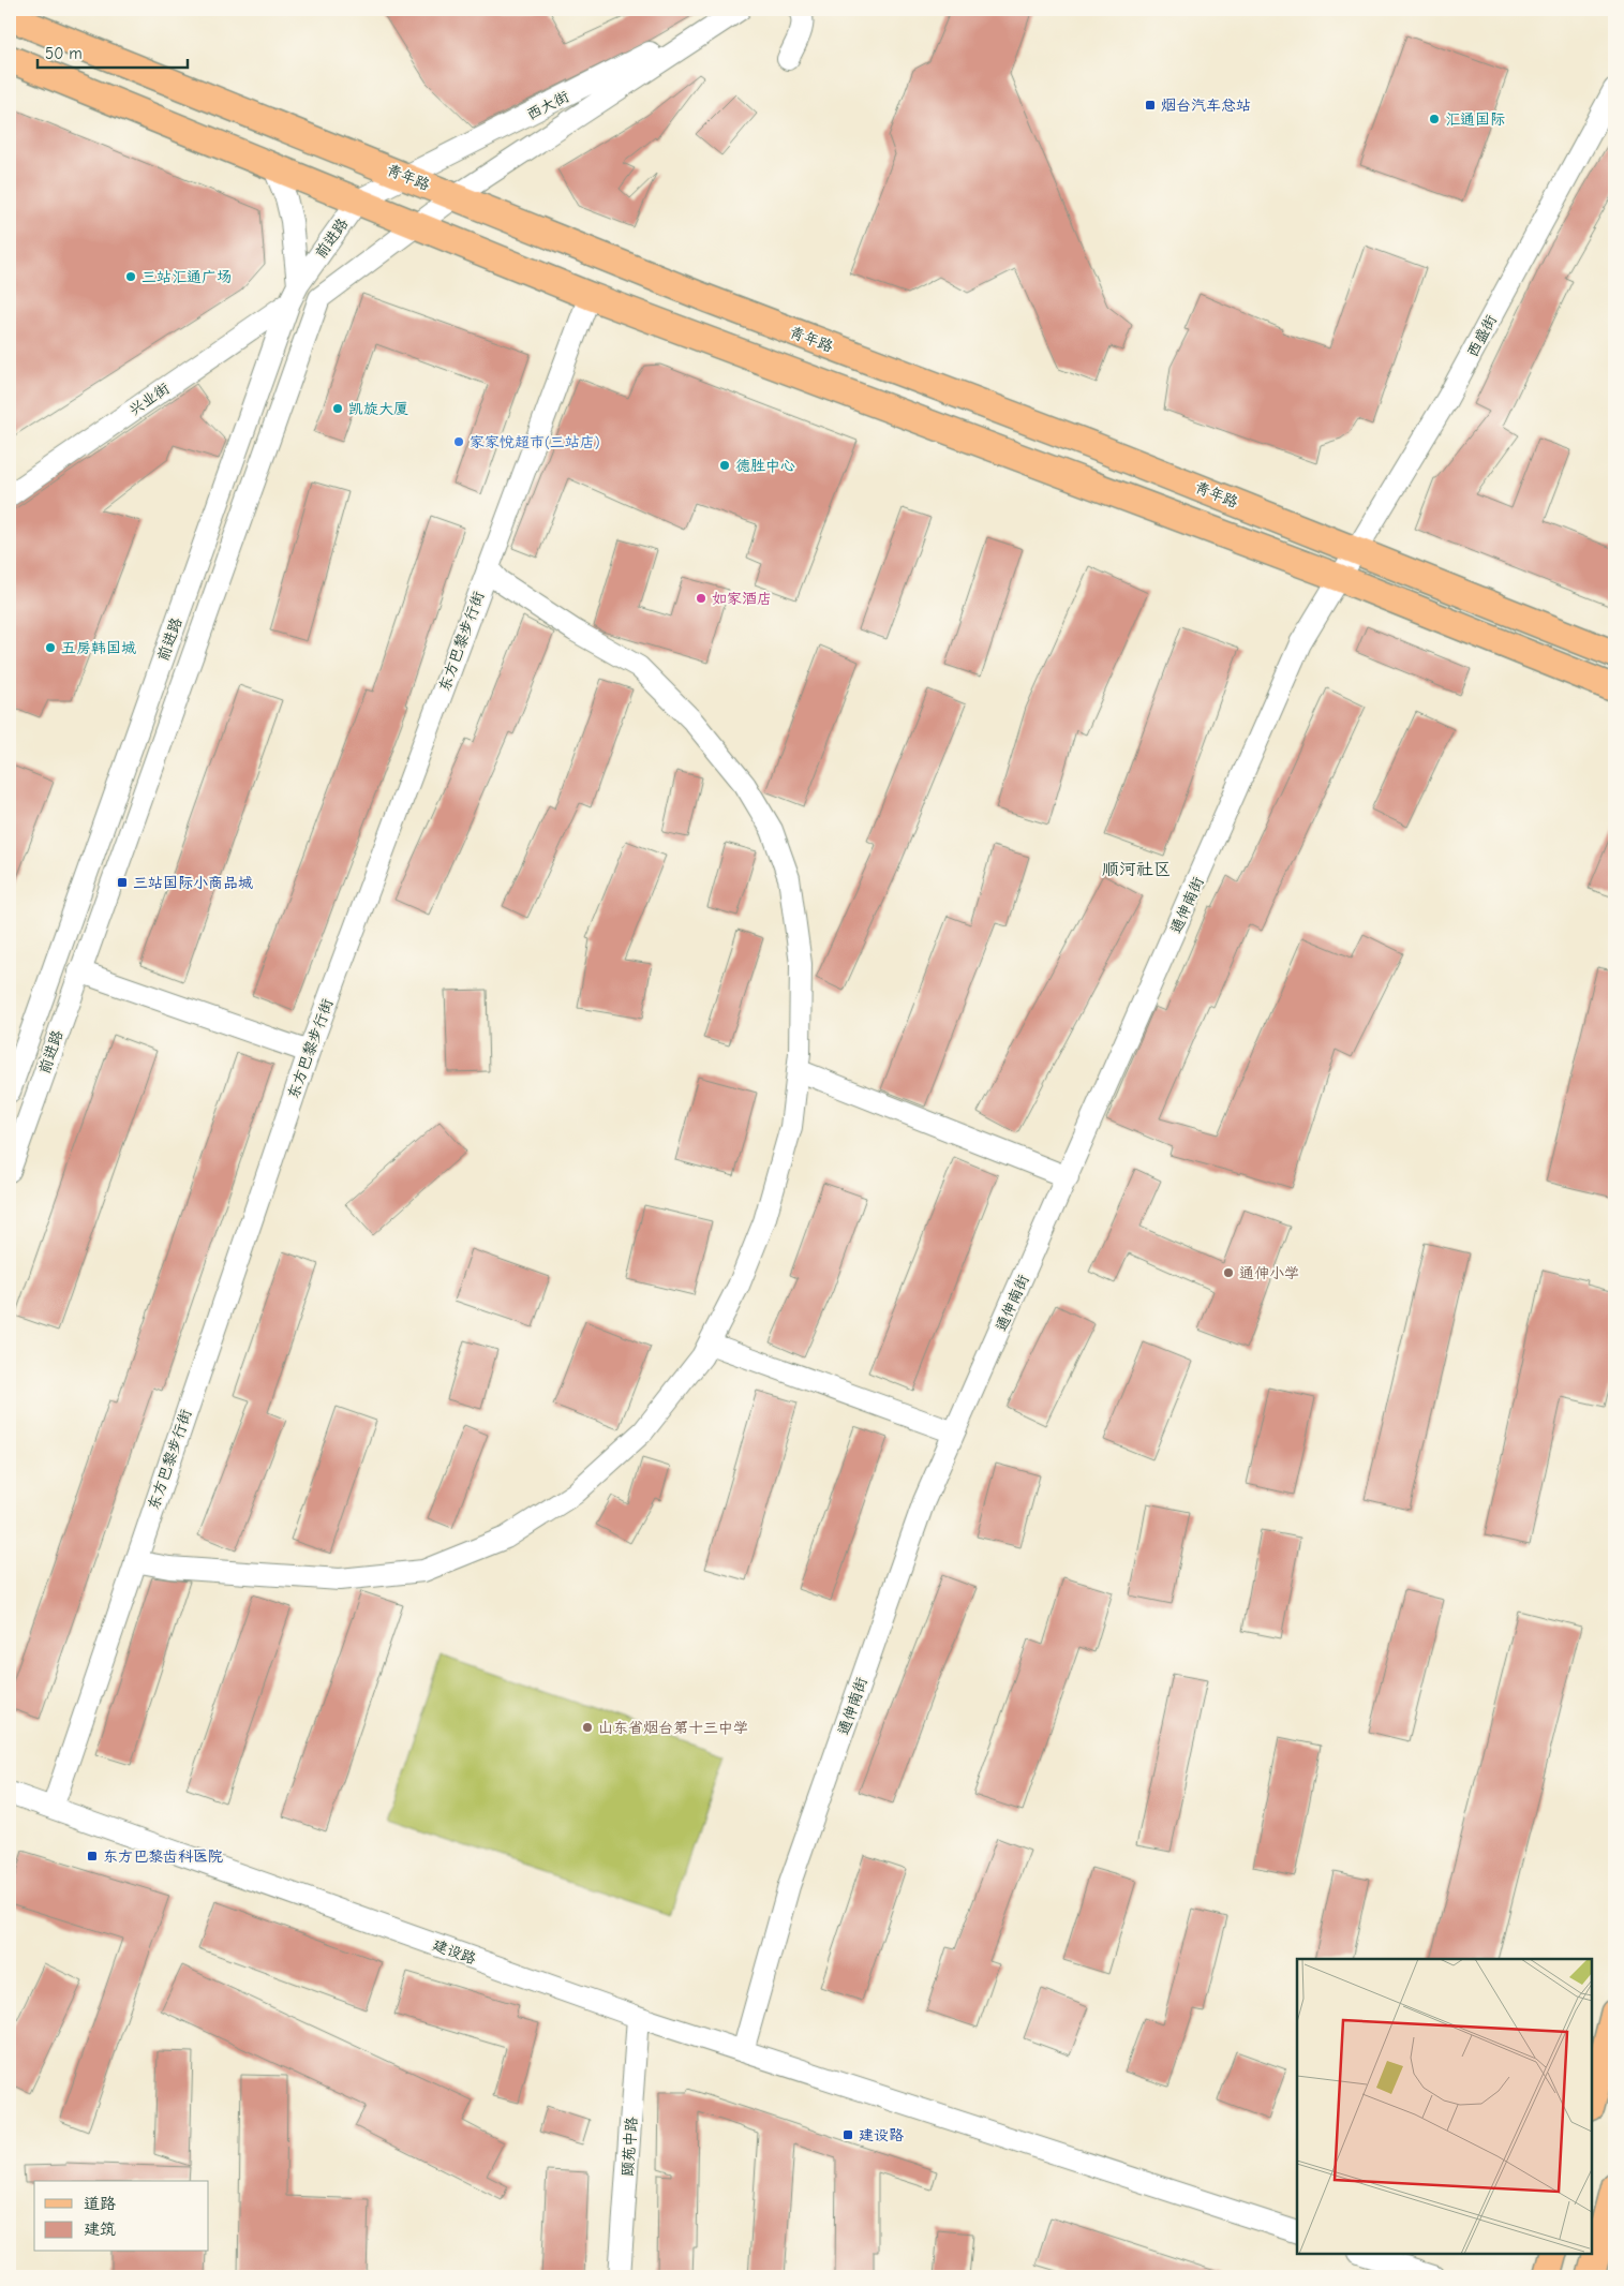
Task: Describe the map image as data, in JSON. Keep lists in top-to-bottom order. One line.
{"streets":{"main road":["青年路"],"street":["西大街","前进路","西盛街","兴业街","东方巴黎步行街","通伸南街","建设路","颐苑中路"]},"crossings":[["西大街","青年路"],["西大街","前进路"],["青年路","西盛街"],["前进路","兴业街"],["西盛街","通伸南街"],["东方巴黎步行街","建设路"],["通伸南街","建设路"],["建设路","颐苑中路"]],"districts":["顺河社区"],"places":{"transit":["烟台汽车总站","三站国际小商品城","东方巴黎齿科医院","建设路"],"other":["汇通国际","三站汇通广场","凯旋大厦","家家悦超市(三站店)","德胜中心","如家酒店","五房韩国城","通伸小学","山东省烟台第十三中学"]},"legend":["道路","建筑"],"scale_bar":"50 m"}
